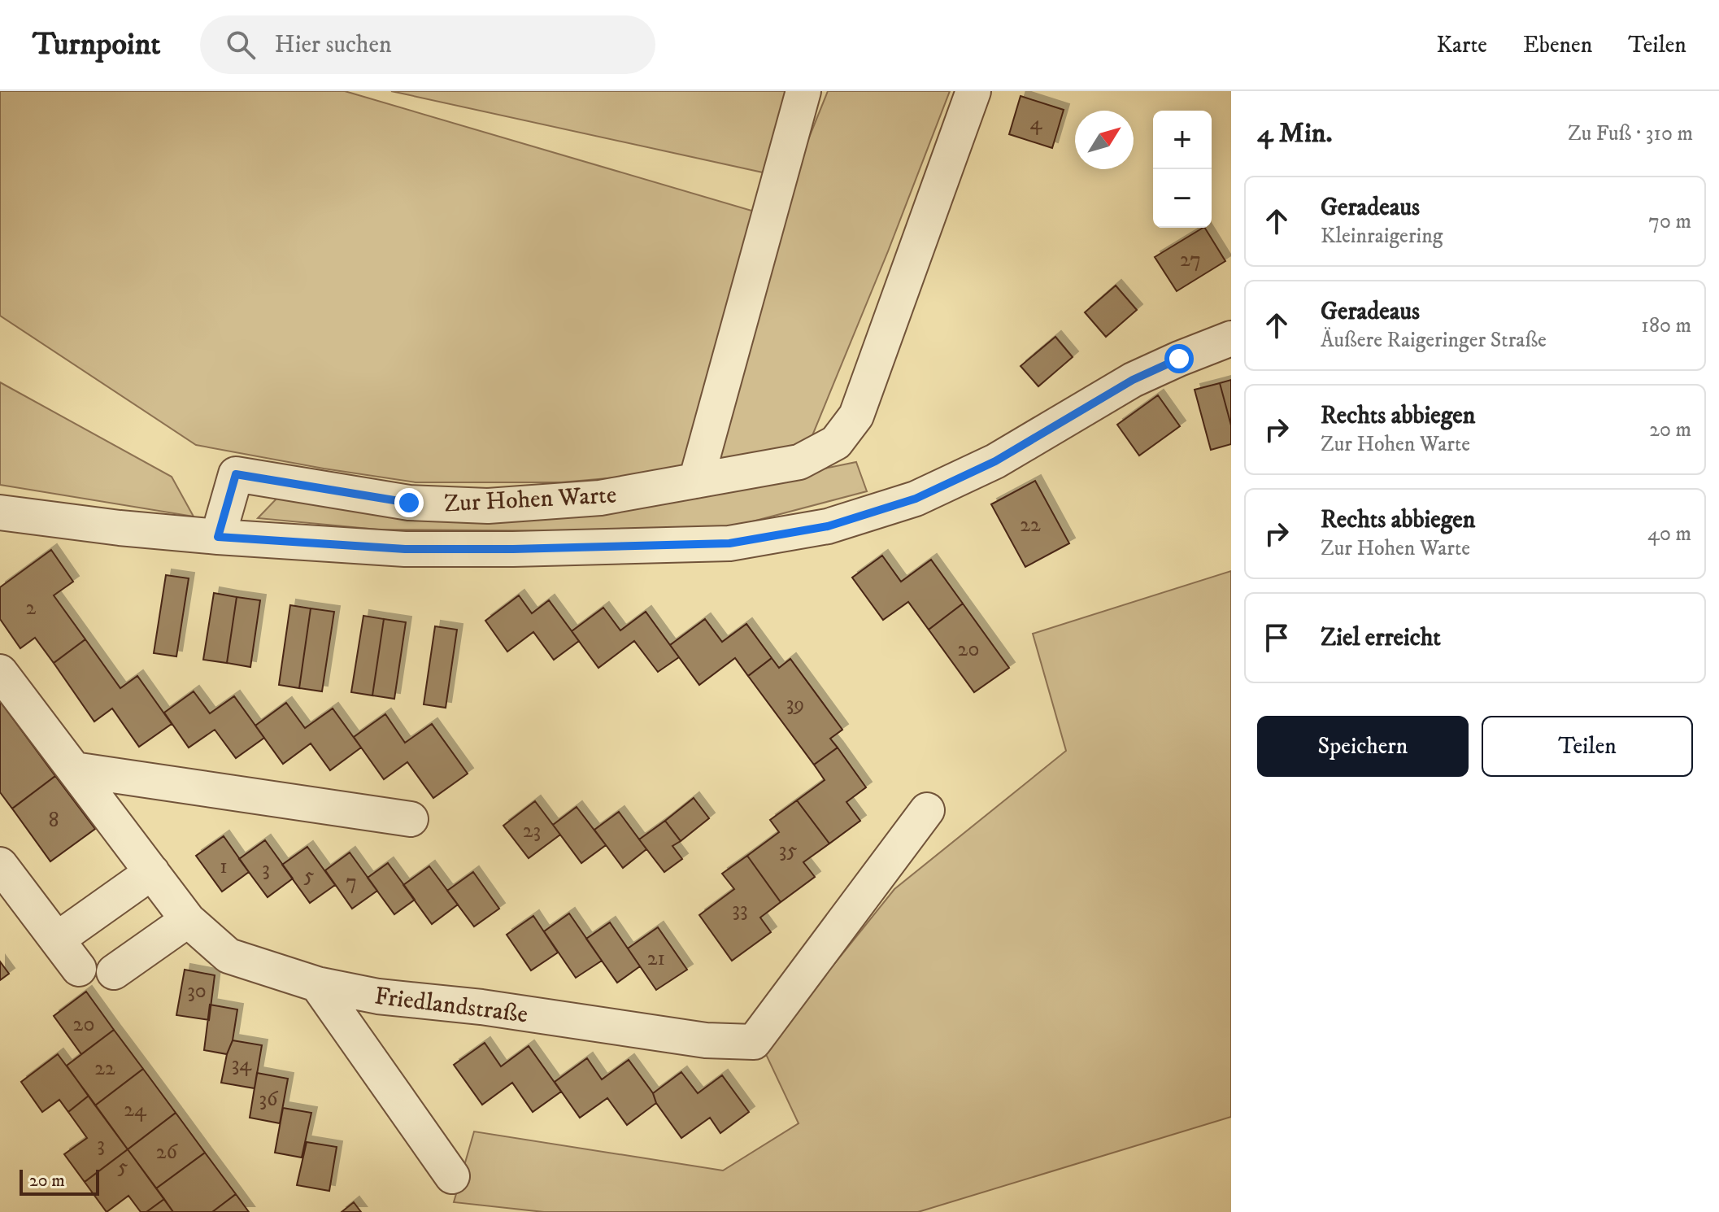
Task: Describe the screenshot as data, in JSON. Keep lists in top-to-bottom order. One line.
{"streets":{"street":["Zur Hohen Warte","Friedlandstraße"]},"house_numbers":["4","27","22","2","20","39","8","23","35","1","3","5","7","33","21","30","20","34","22","36","24","3","26","5"],"scale_bar":"20 m","north":"top right","page":{"header":"Turnpoint","search":"Hier suchen","nav":["Karte","Ebenen","Teilen"],"heading":["4 Min.","Zu Fuß · 310 m"],"map_buttons":["+","−"],"list":[["Geradeaus","Kleinraigering","70 m"],["Geradeaus","Äußere Raigeringer Straße","180 m"],["Rechts abbiegen","Zur Hohen Warte","20 m"],["Rechts abbiegen","Zur Hohen Warte","40 m"],"Ziel erreicht"],"buttons":["Speichern","Teilen"],"scale":"20 m"}}
